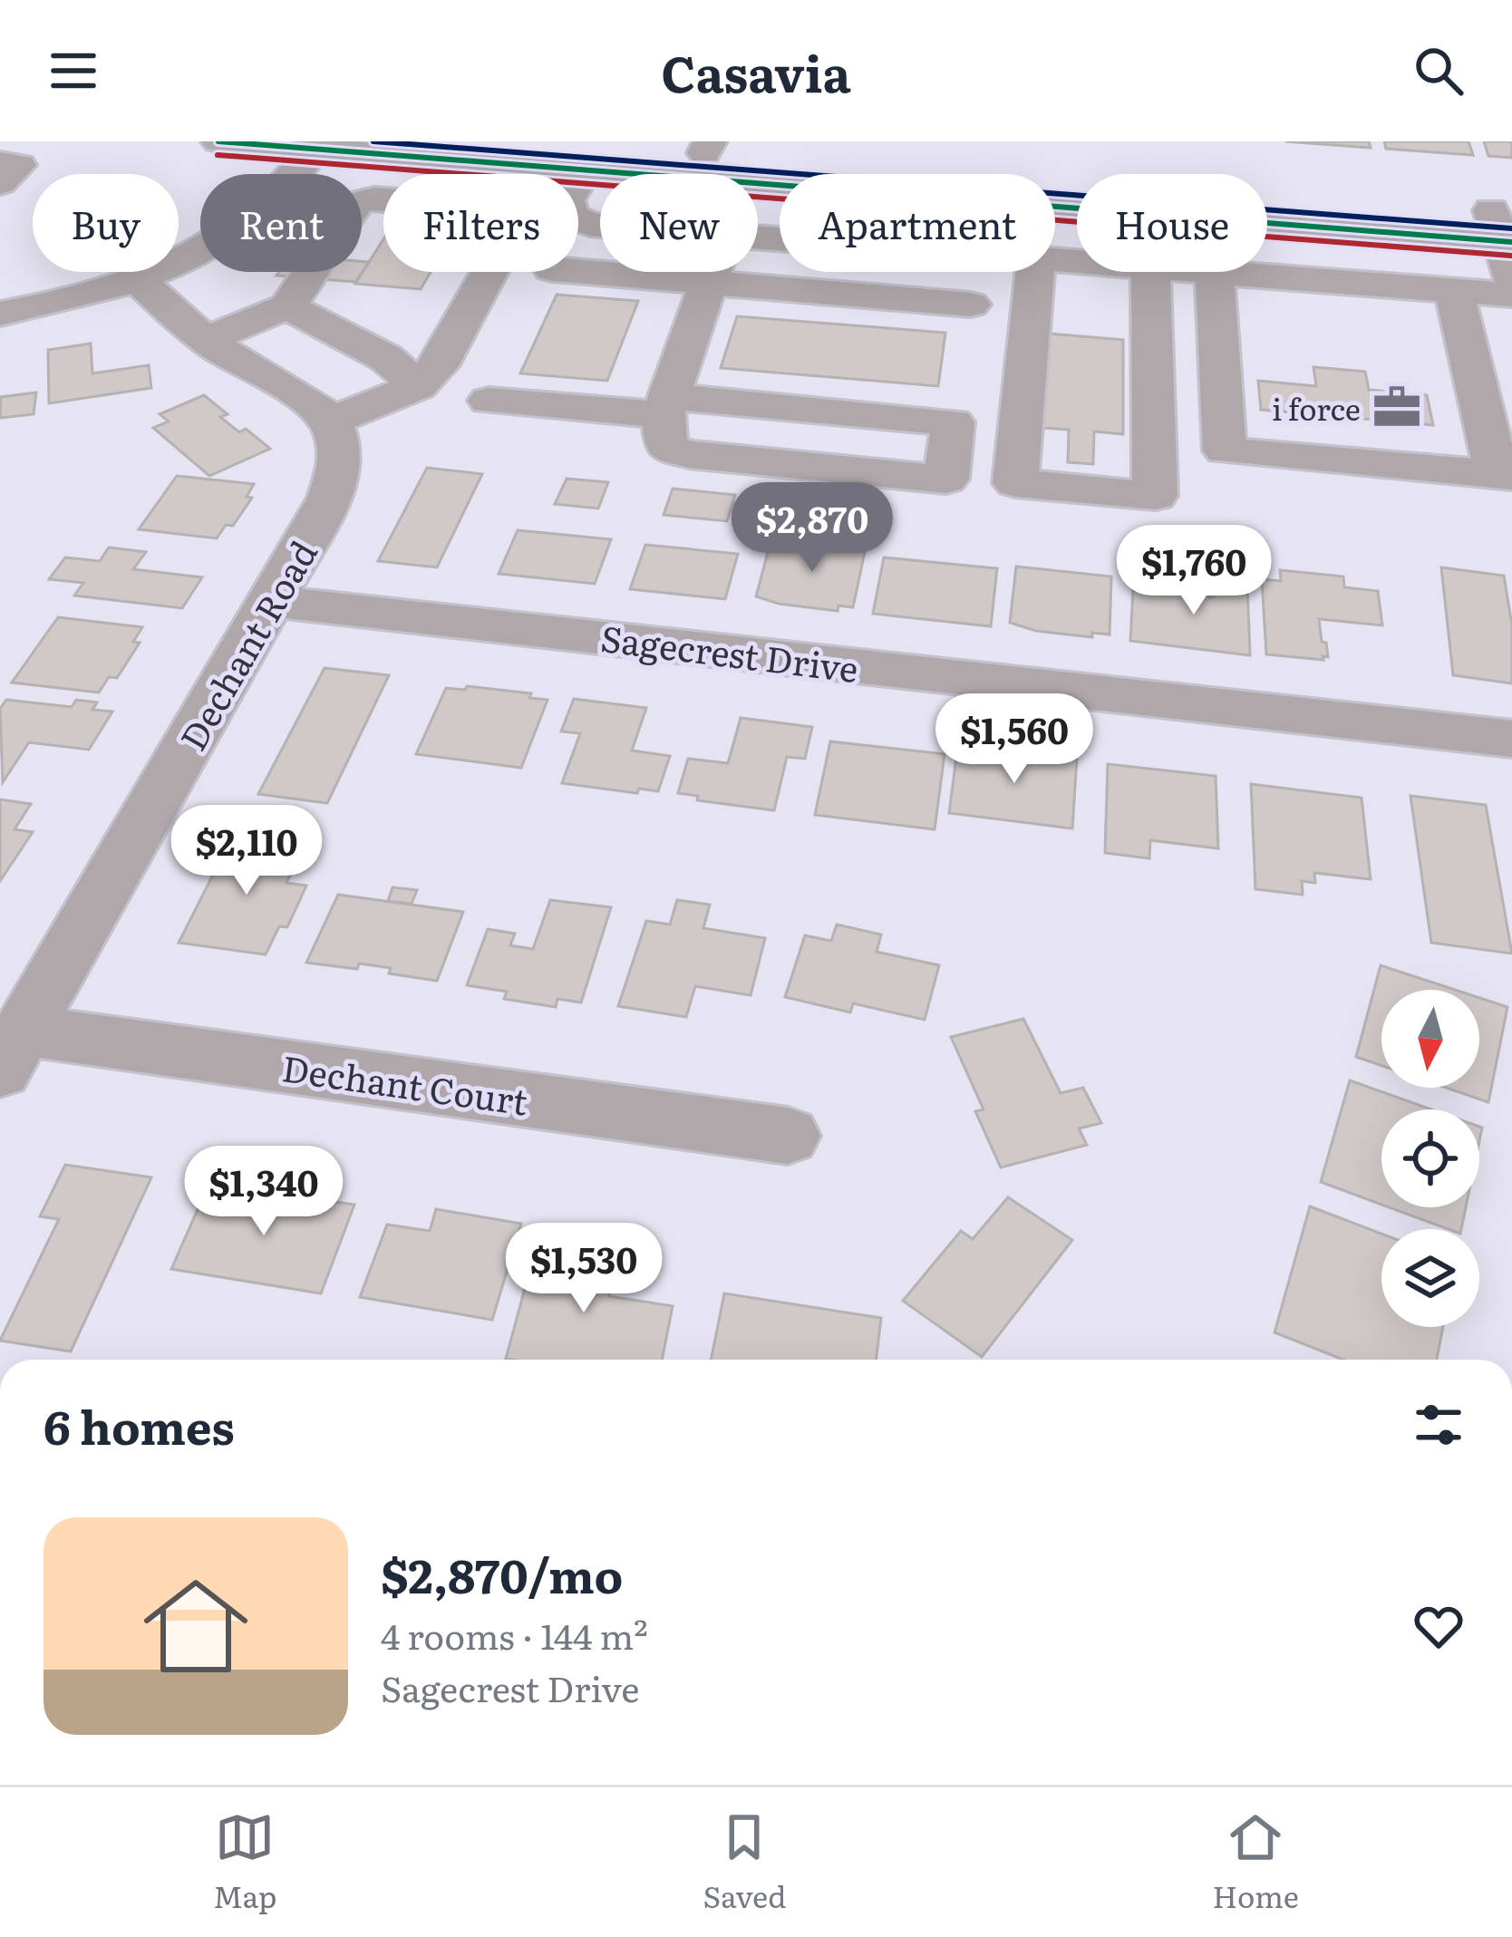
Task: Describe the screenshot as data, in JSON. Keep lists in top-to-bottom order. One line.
{"streets":{"street":["Dechant Road","Sagecrest Drive","Dechant Court"]},"crossings":[["Dechant Road","Sagecrest Drive"],["Dechant Road","Dechant Court"]],"places":{"office":["i force"]},"north":"bottom","page":{"header":"Casavia","chip":["Buy","Rent","Filters","New","Apartment","House"],"price":["$2,870","$1,760","$1,560","$2,110","$1,340","$1,530"],"heading":"6 homes","list":[{"name":"$2,870/mo","note":"4 rooms · 144 m² · Sagecrest Drive"}],"tabs":["Map","Saved","Home"]}}
